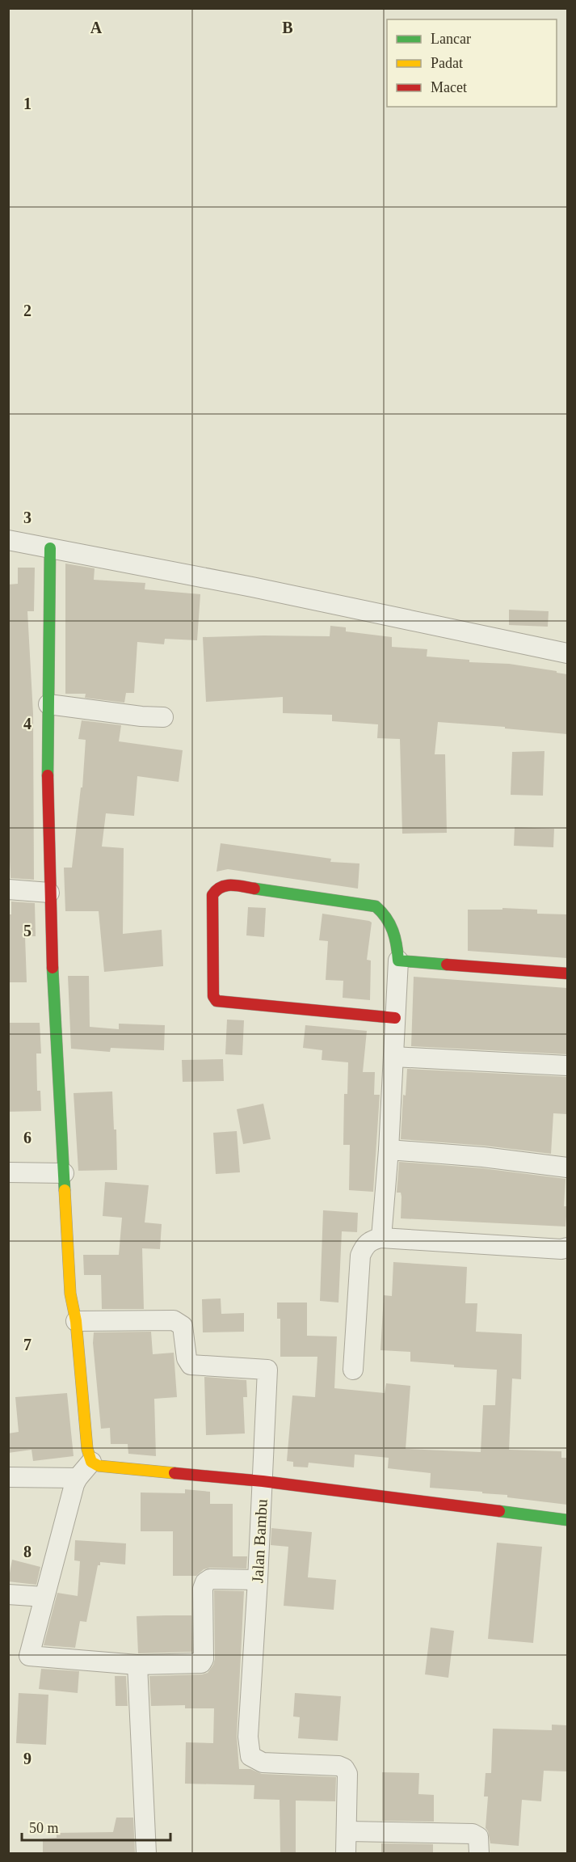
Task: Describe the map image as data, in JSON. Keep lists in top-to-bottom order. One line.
{"streets":{"street":["Jalan Bambu"]},"legend":["Lancar","Padat","Macet"],"scale_bar":"50 m","grid":{"columns":["A","B"],"rows":["1","2","3","4","5","6","7","8","9"]}}
